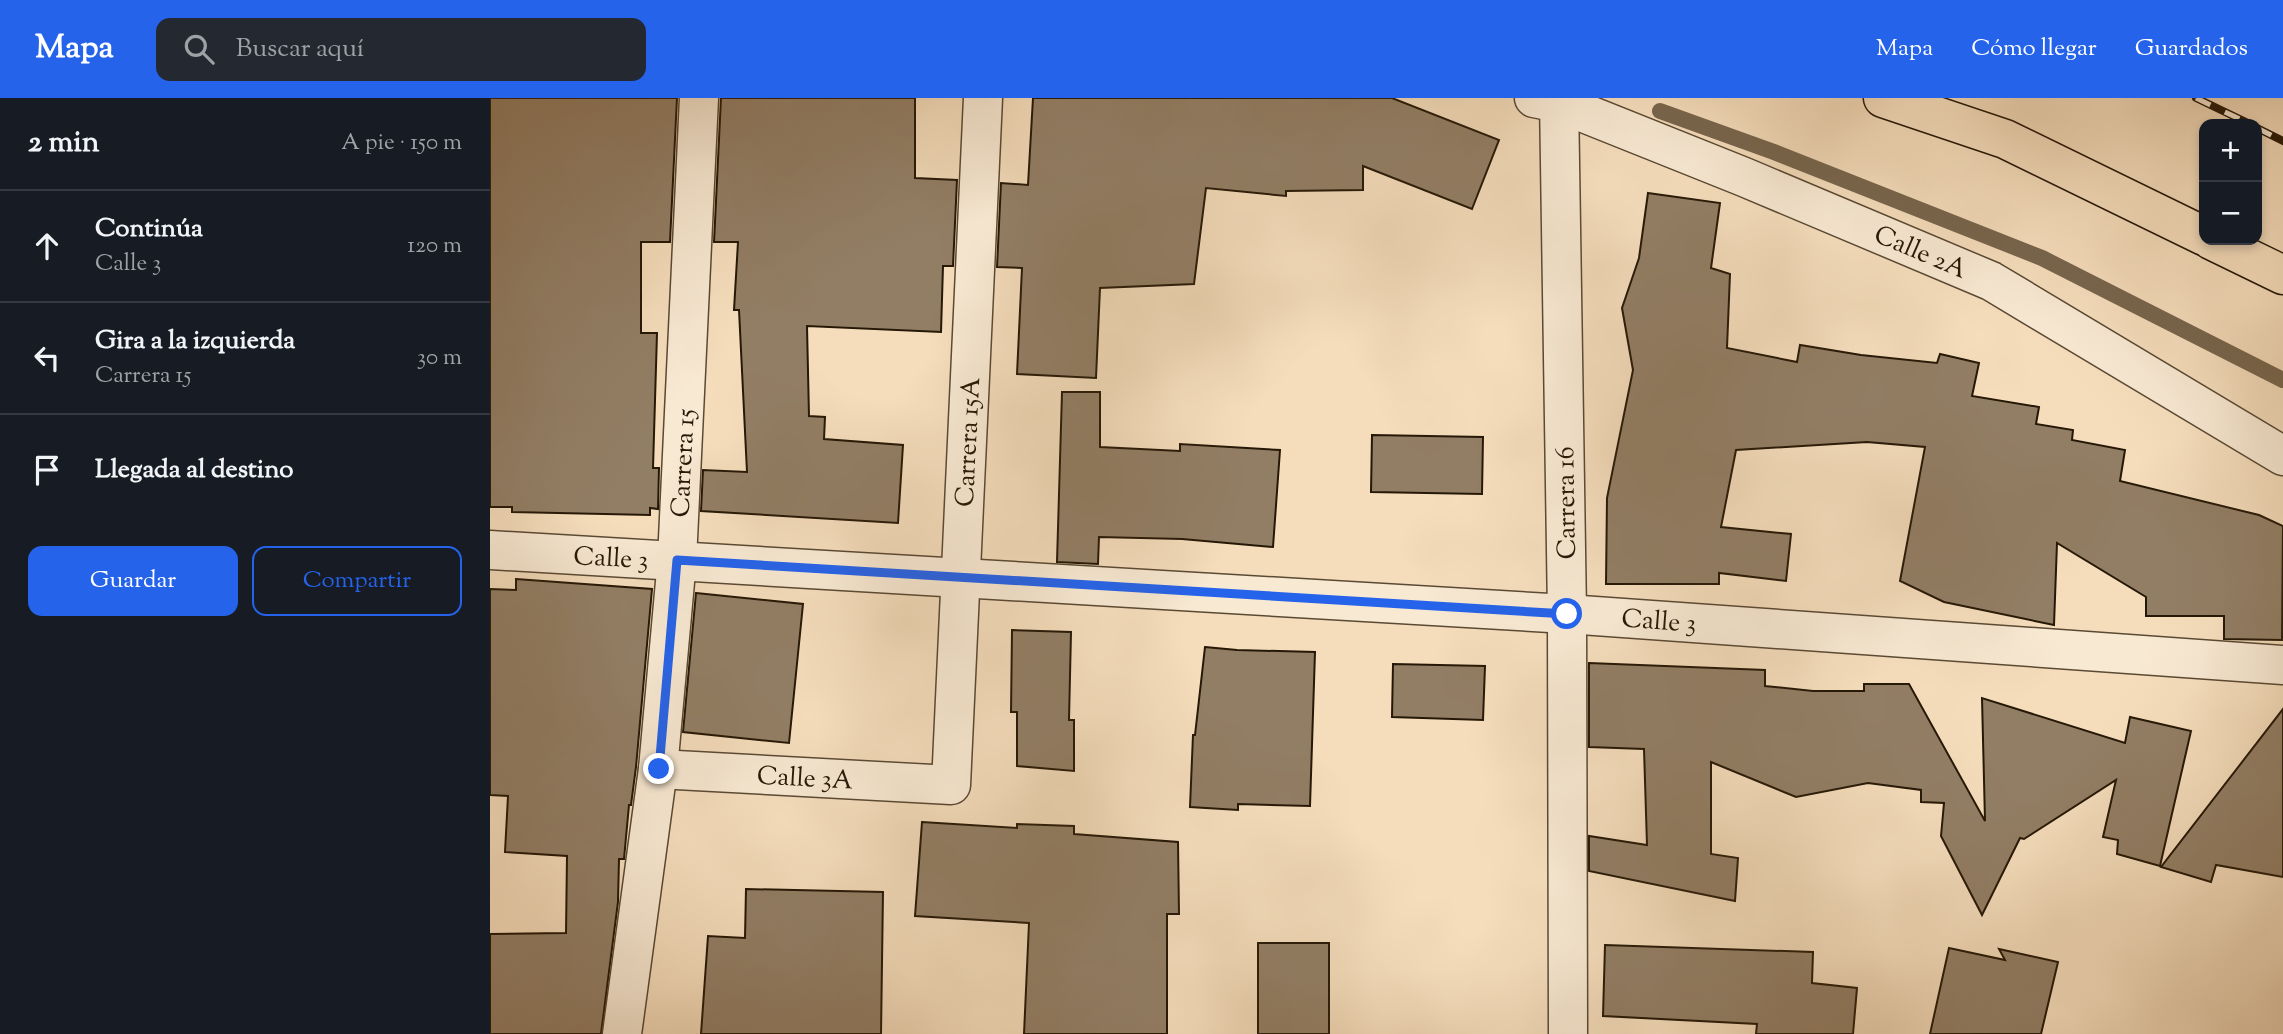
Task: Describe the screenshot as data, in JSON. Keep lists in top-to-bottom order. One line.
{"streets":{"street":["Calle 2A","Carrera 15A","Carrera 15","Carrera 16","Calle 3","Calle 3A"]},"crossings":[["Calle 2A","Carrera 16"],["Carrera 15A","Calle 3"],["Carrera 15A","Calle 3A"],["Carrera 15","Calle 3"],["Carrera 15","Calle 3A"],["Carrera 16","Calle 3"]],"page":{"header":"Mapa","search":"Buscar aquí","nav":["Mapa","Cómo llegar","Guardados"],"heading":["2 min","A pie · 150 m"],"map_buttons":["+","−"],"list":[["Continúa","Calle 3","120 m"],["Gira a la izquierda","Carrera 15","30 m"],"Llegada al destino"],"buttons":["Guardar","Compartir"]}}
